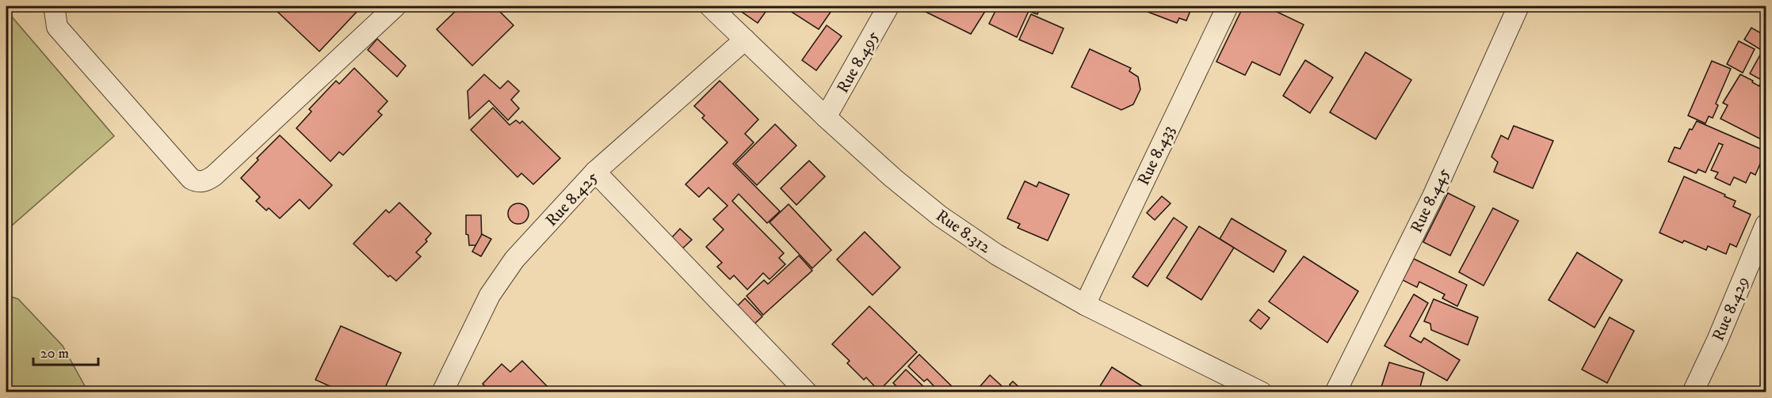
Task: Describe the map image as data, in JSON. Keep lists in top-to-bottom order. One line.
{"streets":{"street":["Rue 8.495","Rue 8.433","Rue 8.425","Rue 8.445","Rue 8.312","Rue 8.429"]},"crossings":[["Rue 8.495","Rue 8.312"],["Rue 8.433","Rue 8.312"],["Rue 8.425","Rue 8.312"]],"scale_bar":"20 m"}
